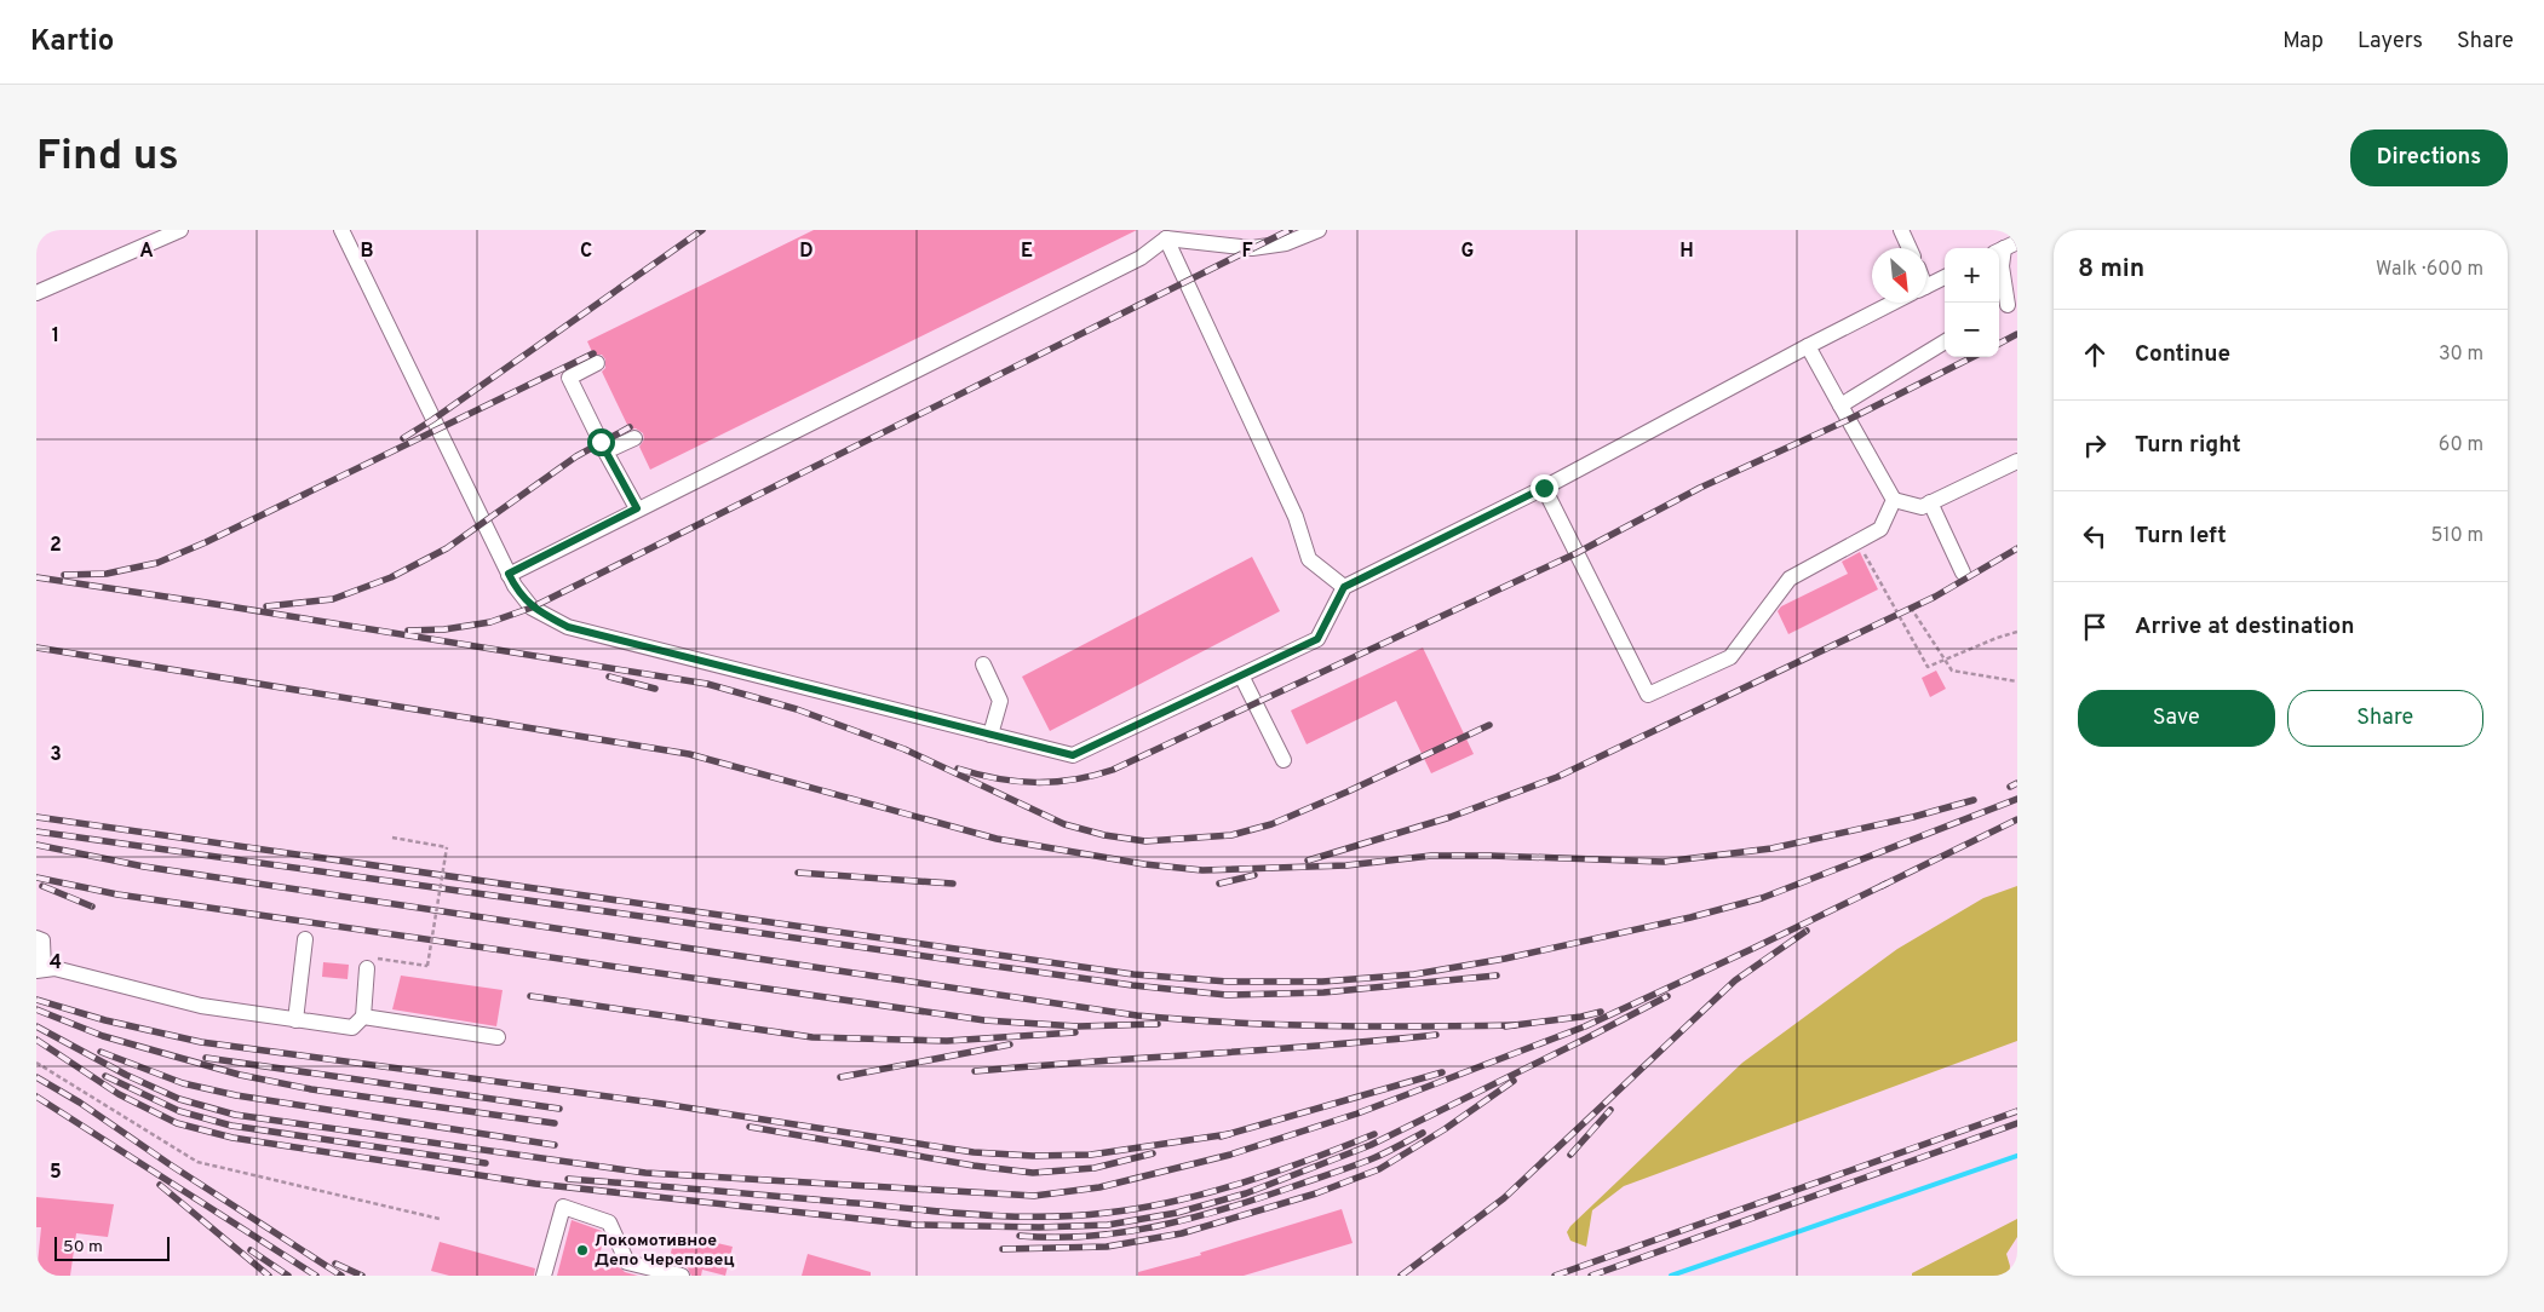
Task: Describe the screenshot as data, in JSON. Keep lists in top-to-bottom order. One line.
{"places":["Локомотивное Депо Череповец"],"scale_bar":"50 m","north":"bottom right","page":{"header":"Kartio","nav":["Map","Layers","Share"],"buttons":["Directions",["Save","Share"]],"title":"Find us","heading":["8 min","Walk · 600 m"],"map_buttons":["+","−"],"list":[["Continue","30 m"],["Turn right","60 m"],["Turn left","510 m"],"Arrive at destination"],"scale":"50 m"},"grid":{"columns":["A","B","C","D","E","F","G","H"],"rows":["1","2","3","4","5"]}}
